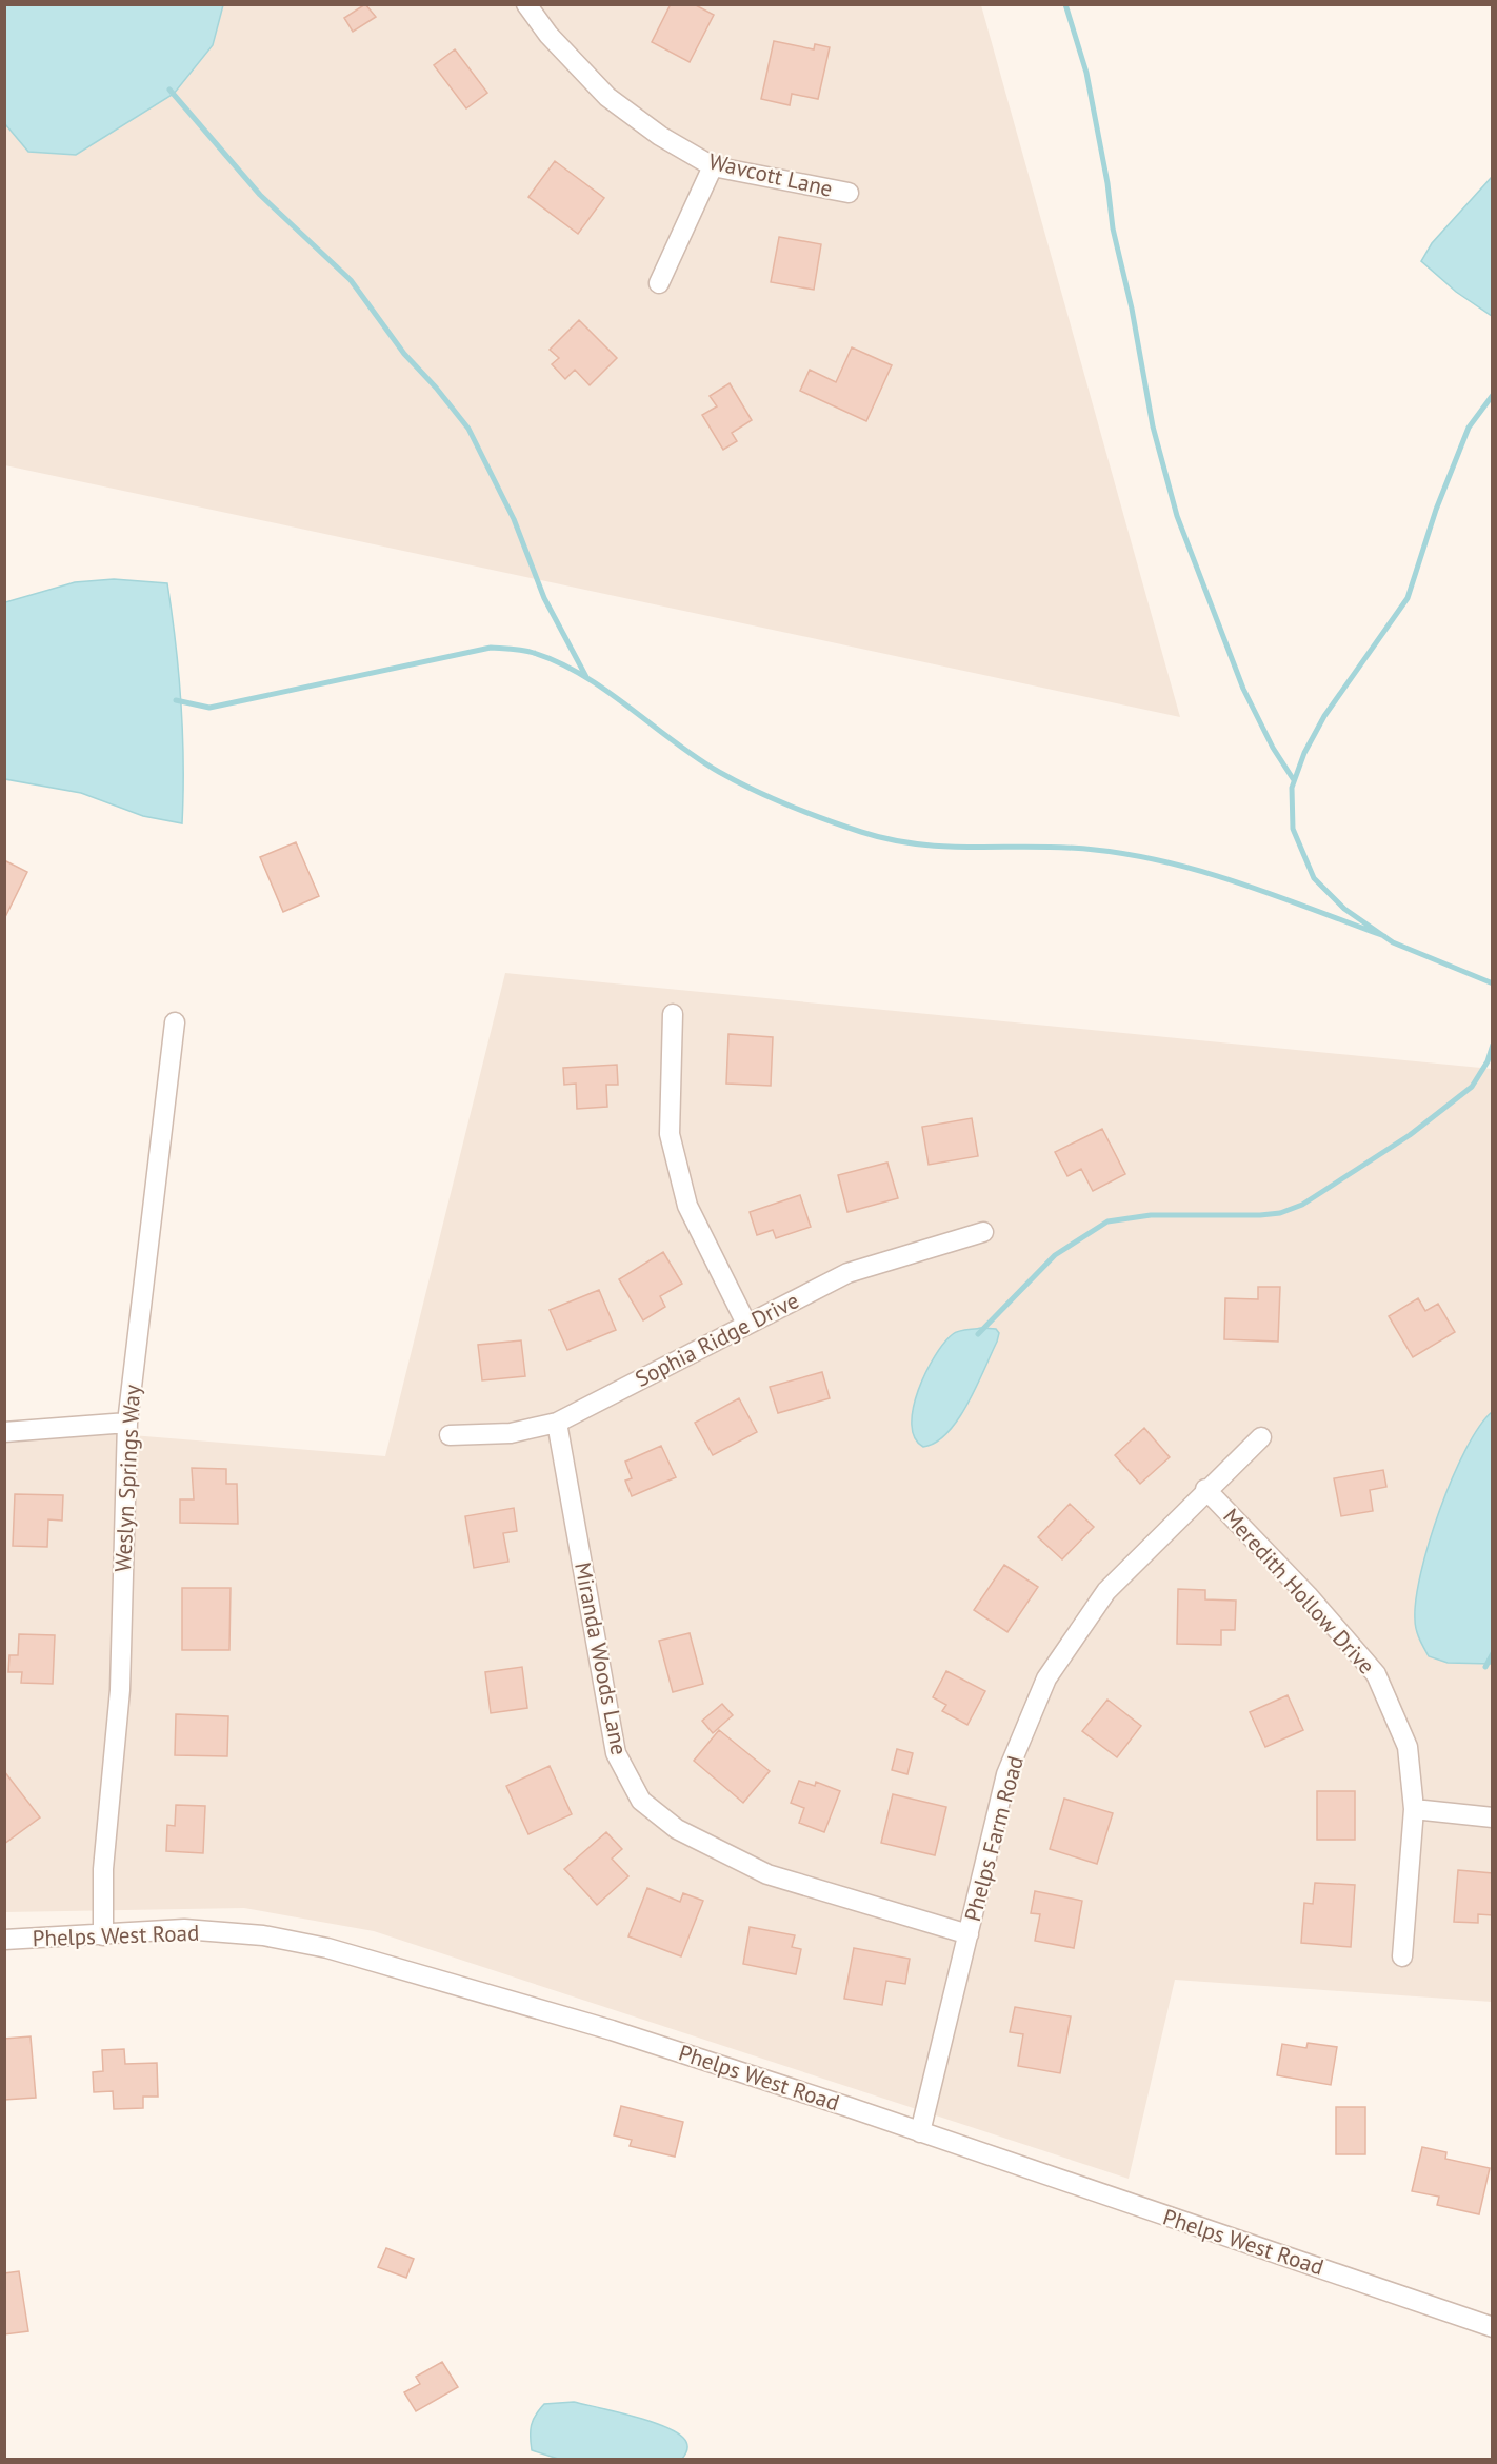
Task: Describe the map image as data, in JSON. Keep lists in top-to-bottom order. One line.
{"streets":{"street":["Wavcott Lane","Sophia Ridge Drive","Weslyn Springs Way","Meredith Hollow Drive","Miranda Woods Lane","Phelps Farm Road","Phelps West Road"]},"crossings":[["Sophia Ridge Drive","Miranda Woods Lane"],["Weslyn Springs Way","Phelps West Road"],["Meredith Hollow Drive","Phelps Farm Road"],["Miranda Woods Lane","Phelps Farm Road"],["Phelps Farm Road","Phelps West Road"]]}
